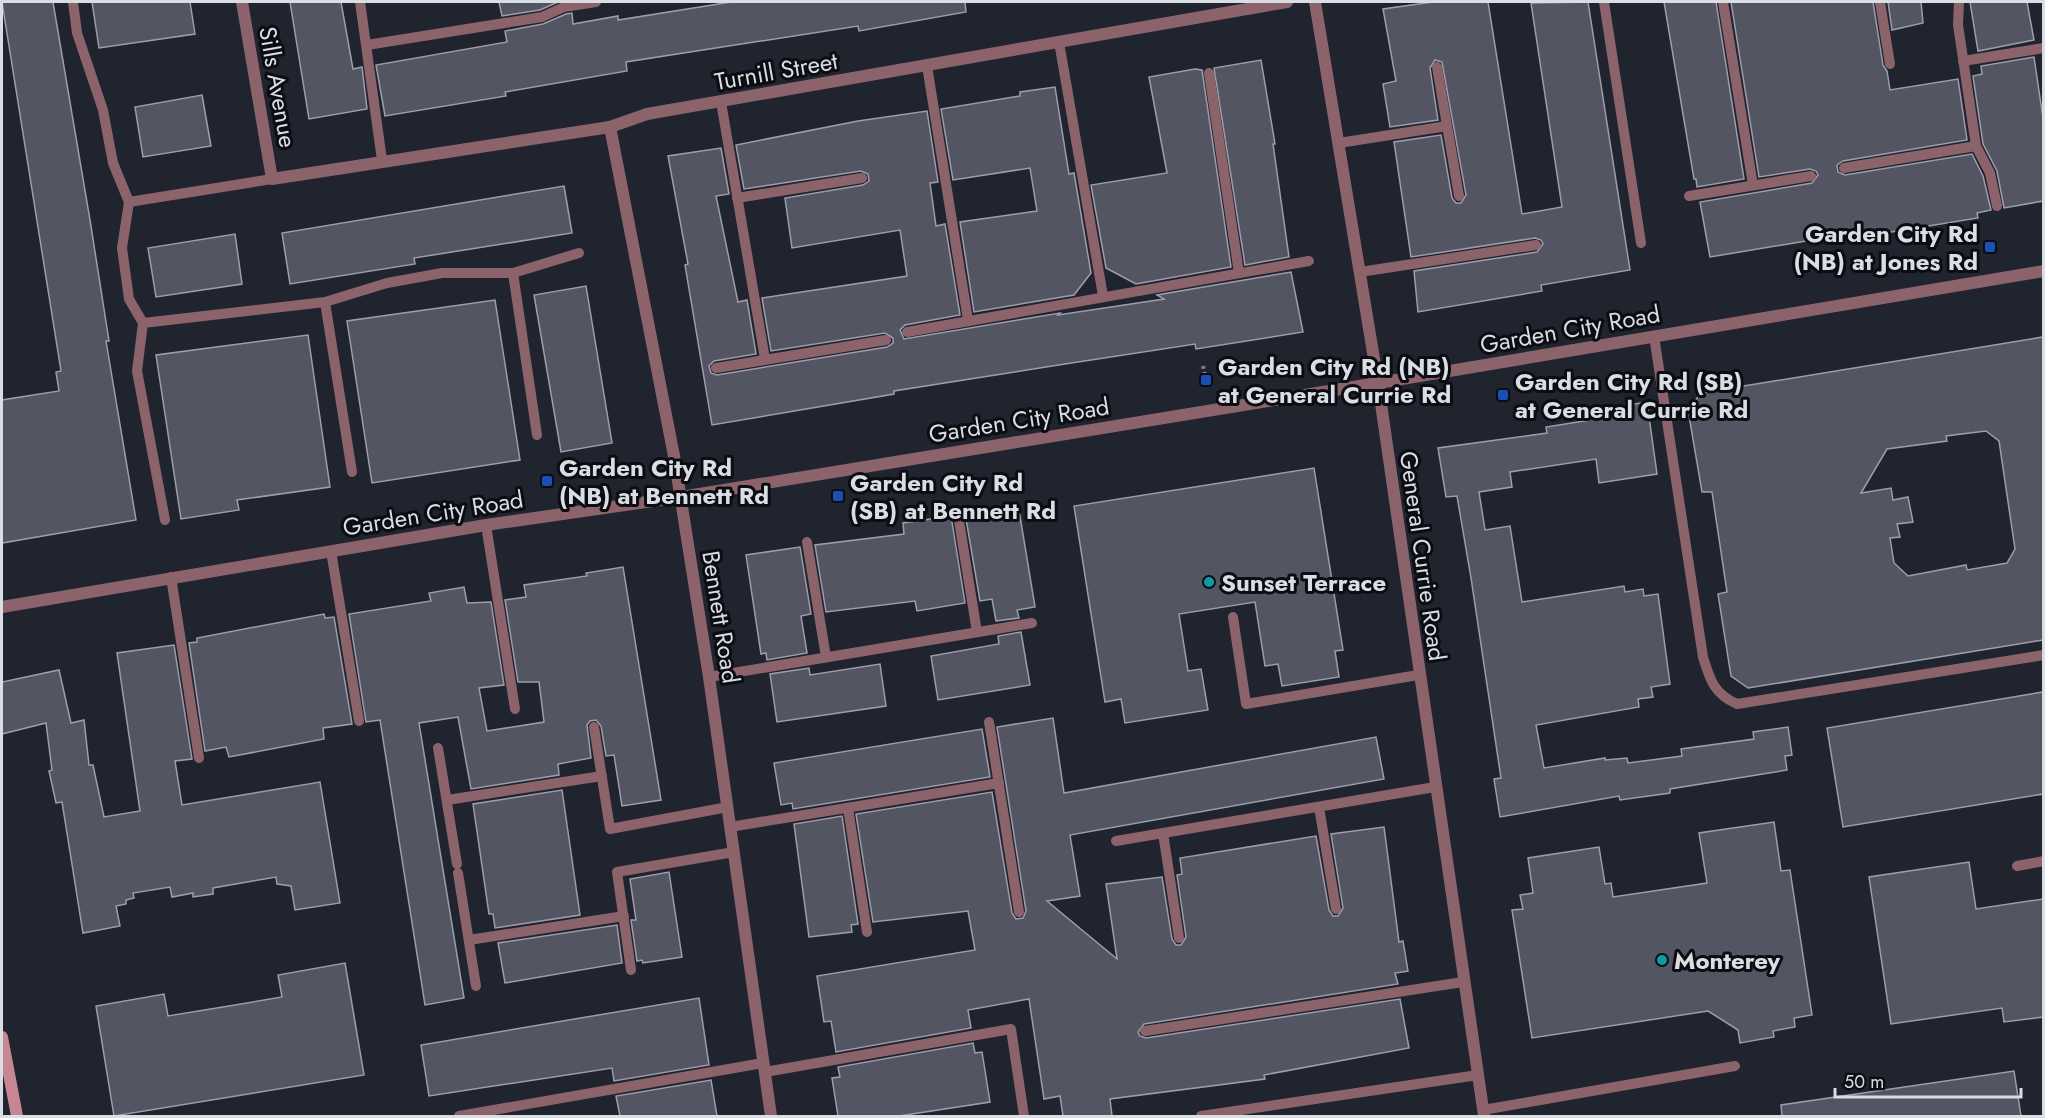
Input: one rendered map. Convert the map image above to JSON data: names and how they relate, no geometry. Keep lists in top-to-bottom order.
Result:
{
  "streets": {
    "street": [
      "Turnill Street",
      "Sills Avenue",
      "Garden City Road",
      "General Currie Road",
      "Bennett Road"
    ]
  },
  "crossings": [
    ["Turnill Street", "Sills Avenue"],
    ["Turnill Street", "Bennett Road"],
    ["Garden City Road", "General Currie Road"],
    ["Garden City Road", "Bennett Road"]
  ],
  "places": {
    "transit": [
      "Garden City Rd (NB) at Jones Rd",
      "Garden City Rd (NB) at General Currie Rd",
      "Garden City Rd (SB) at General Currie Rd",
      "Garden City Rd (NB) at Bennett Rd",
      "Garden City Rd (SB) at Bennett Rd"
    ],
    "other": ["Sunset Terrace", "Monterey"]
  },
  "scale_bar": "50 m"
}
